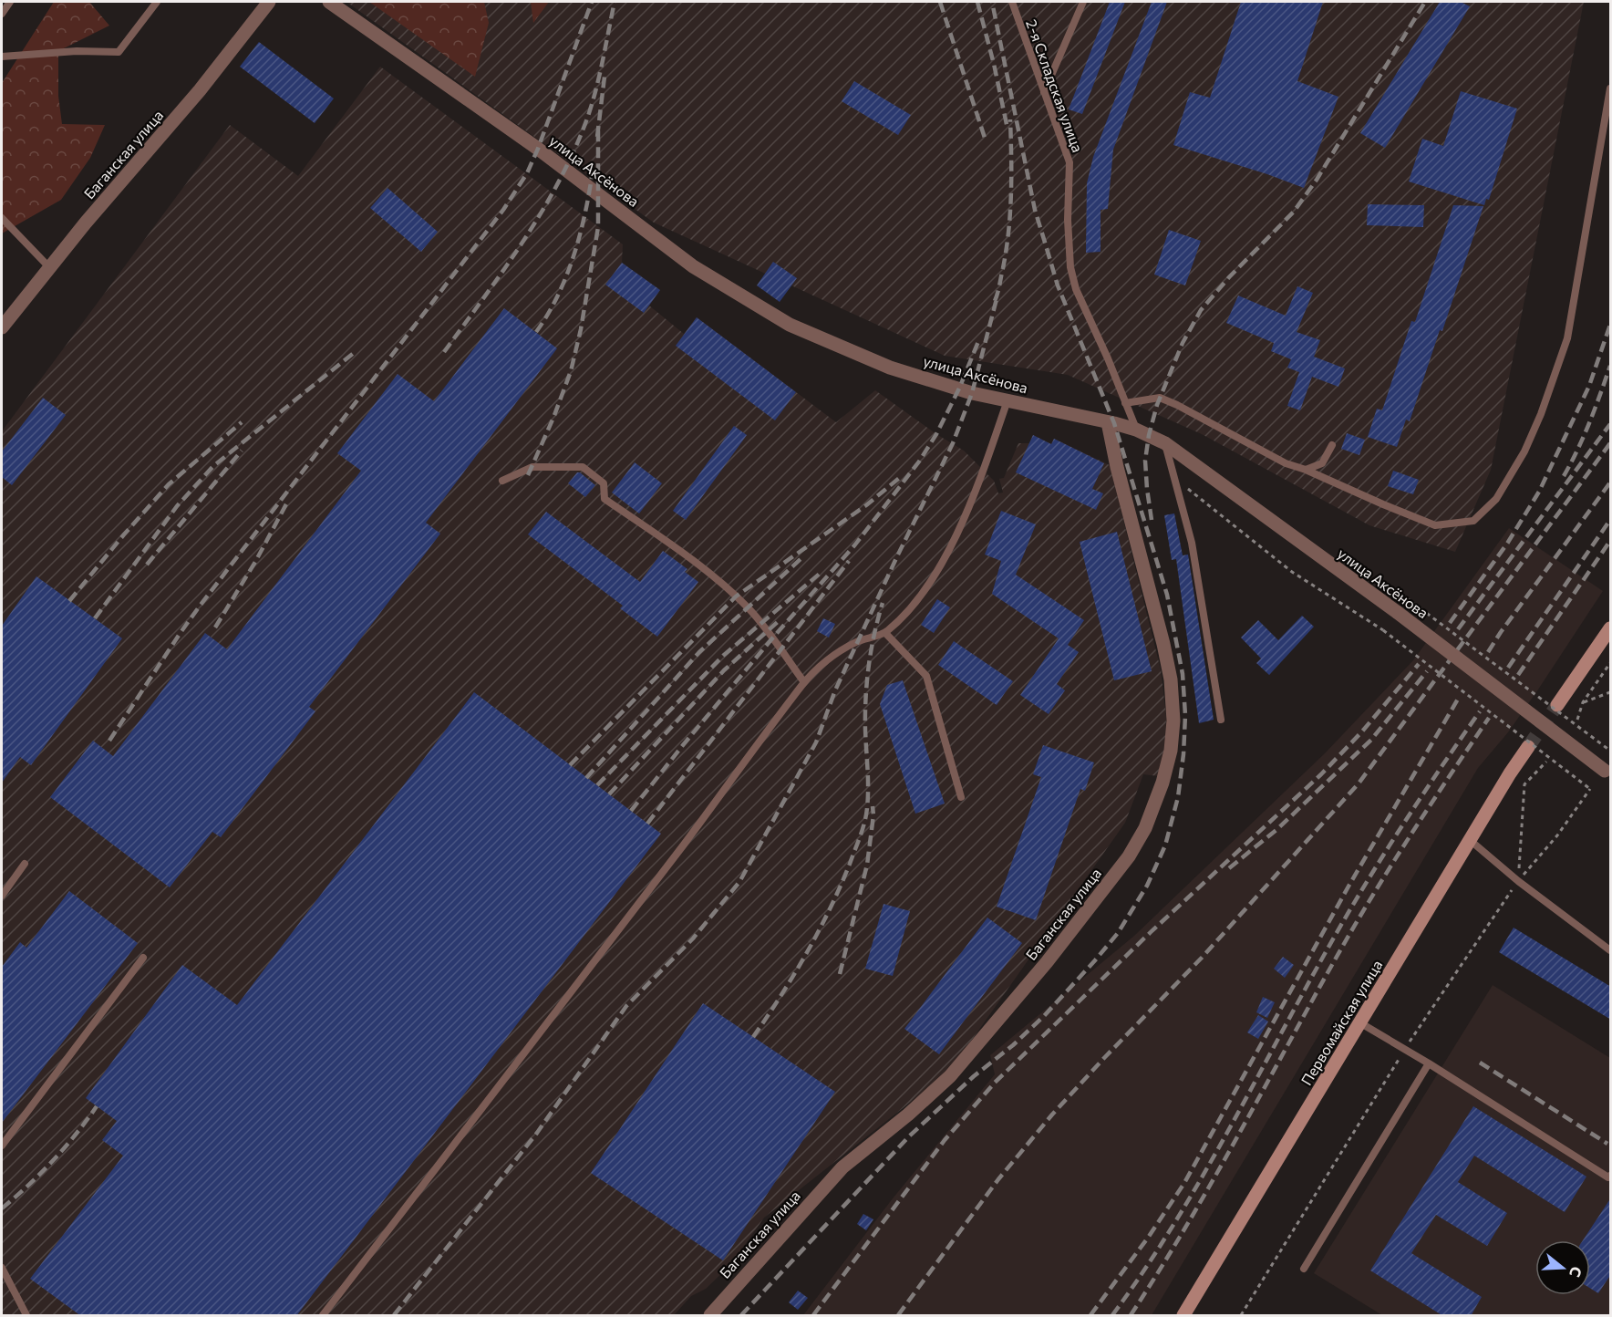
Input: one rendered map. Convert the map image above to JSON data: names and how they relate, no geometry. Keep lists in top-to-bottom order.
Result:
{
  "streets": {
    "main road": ["Первомайская улица"],
    "street": ["Баганская улица", "улица Аксёнова"],
    "lane": ["2-я Складская улица"]
  },
  "crossings": [
    ["2-я Складская улица", "улица Аксёнова"],
    ["Баганская улица", "улица Аксёнова"]
  ],
  "north": "right"
}
